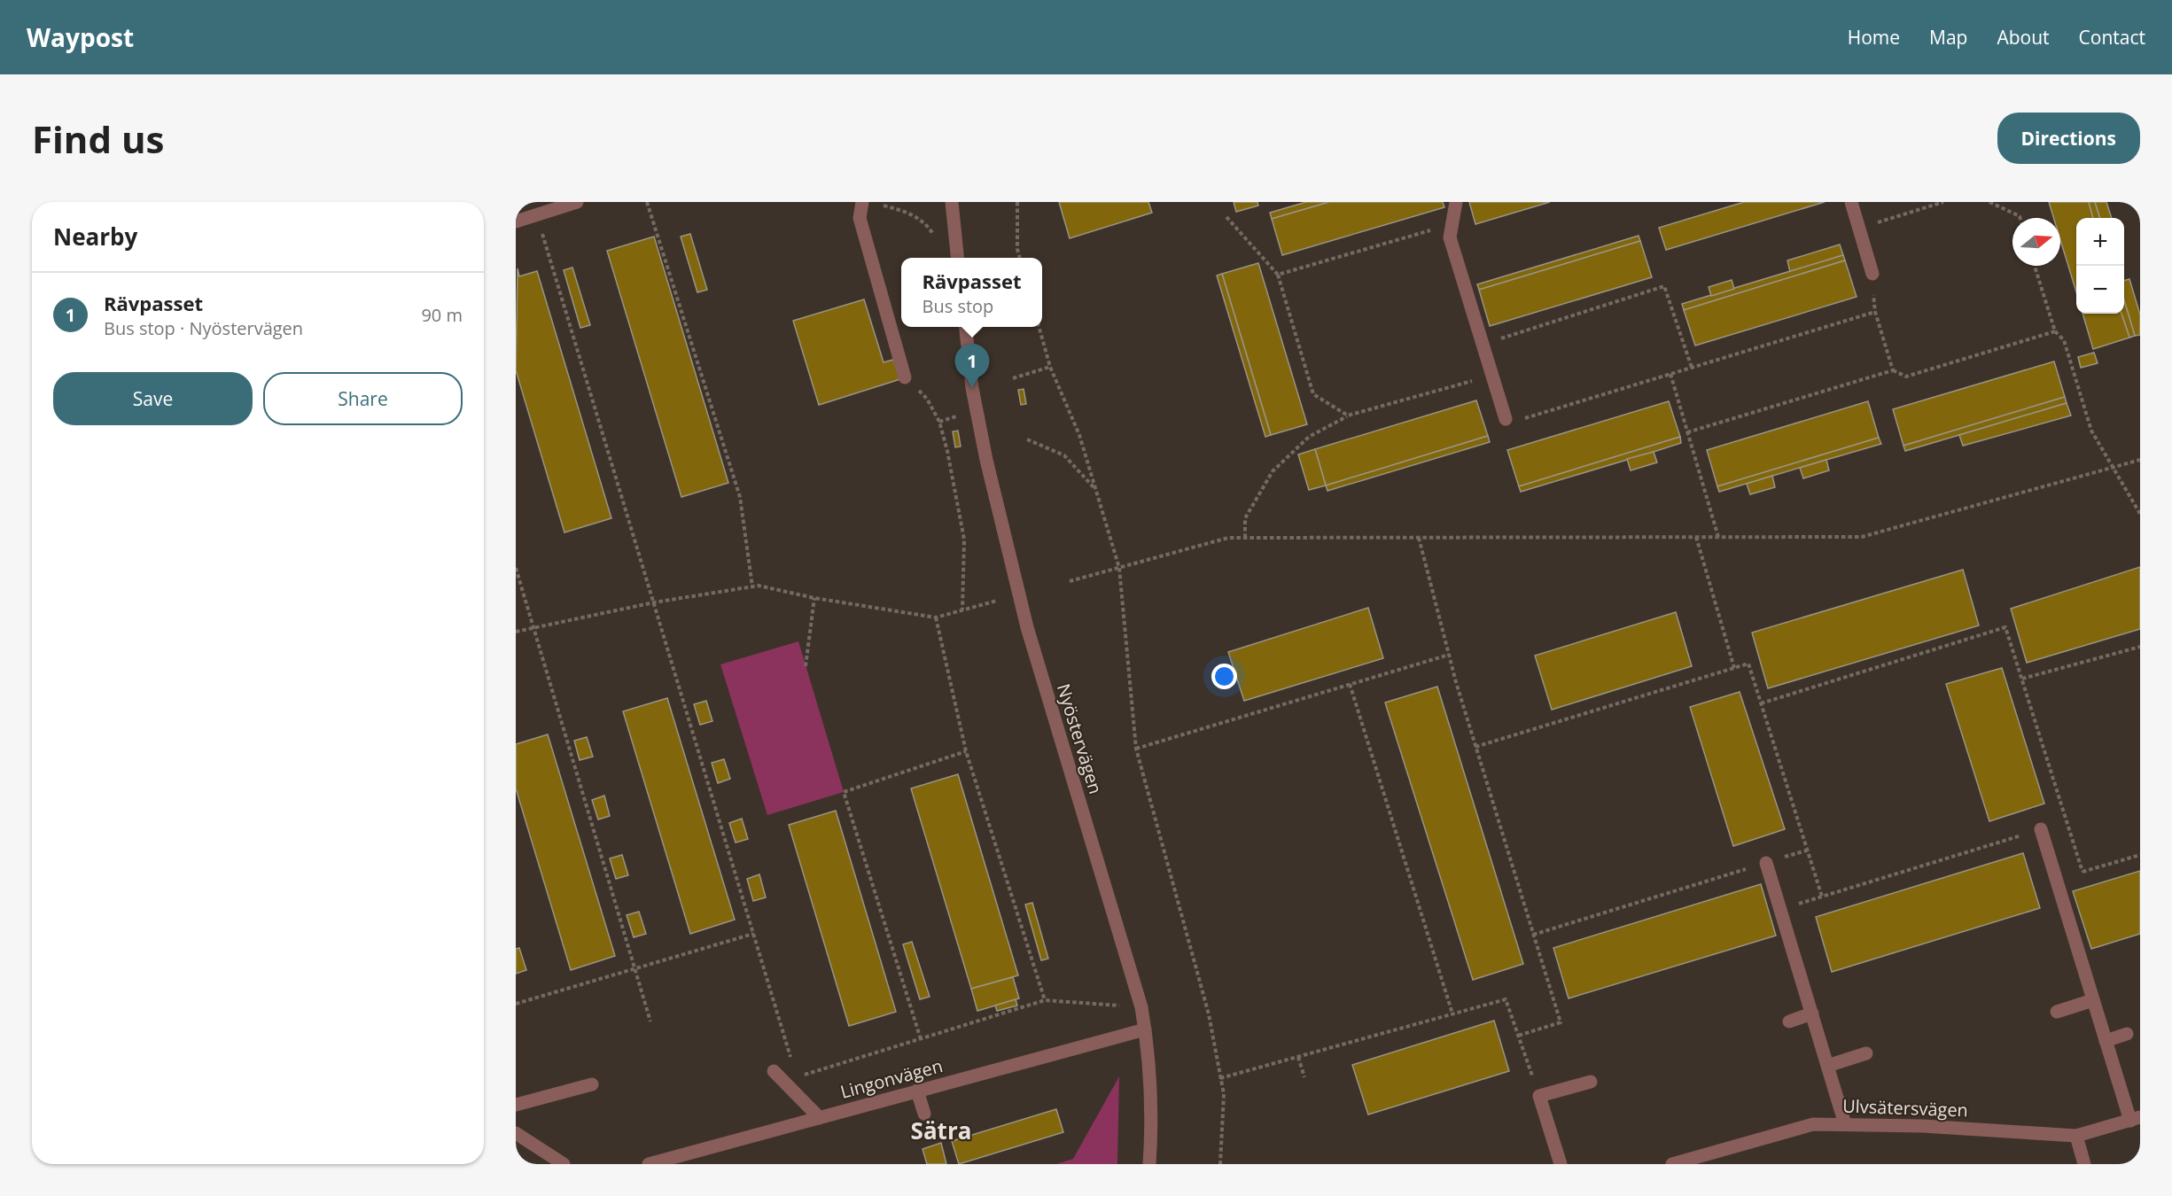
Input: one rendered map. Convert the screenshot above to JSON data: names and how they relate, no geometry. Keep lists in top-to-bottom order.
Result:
{
  "streets": {
    "street": ["Nyöstervägen", "Lingonvägen", "Ulvsätersvägen"]
  },
  "crossings": [
    ["Nyöstervägen", "Lingonvägen"]
  ],
  "districts": ["Sätra"],
  "north": "right",
  "page": {
    "header": "Waypost",
    "nav": [
      "Home",
      "Map",
      "About",
      "Contact"
    ],
    "buttons": [
      "Directions",
      ["Save", "Share"]
    ],
    "title": "Find us",
    "heading": "Nearby",
    "map_buttons": ["+", "−"],
    "popup": ["Rävpasset", "Bus stop"],
    "list": [
      {
        "mark": "1",
        "name": "Rävpasset",
        "note": "Bus stop · Nyöstervägen",
        "value": "90 m"
      }
    ],
    "pins": "1"
  }
}
